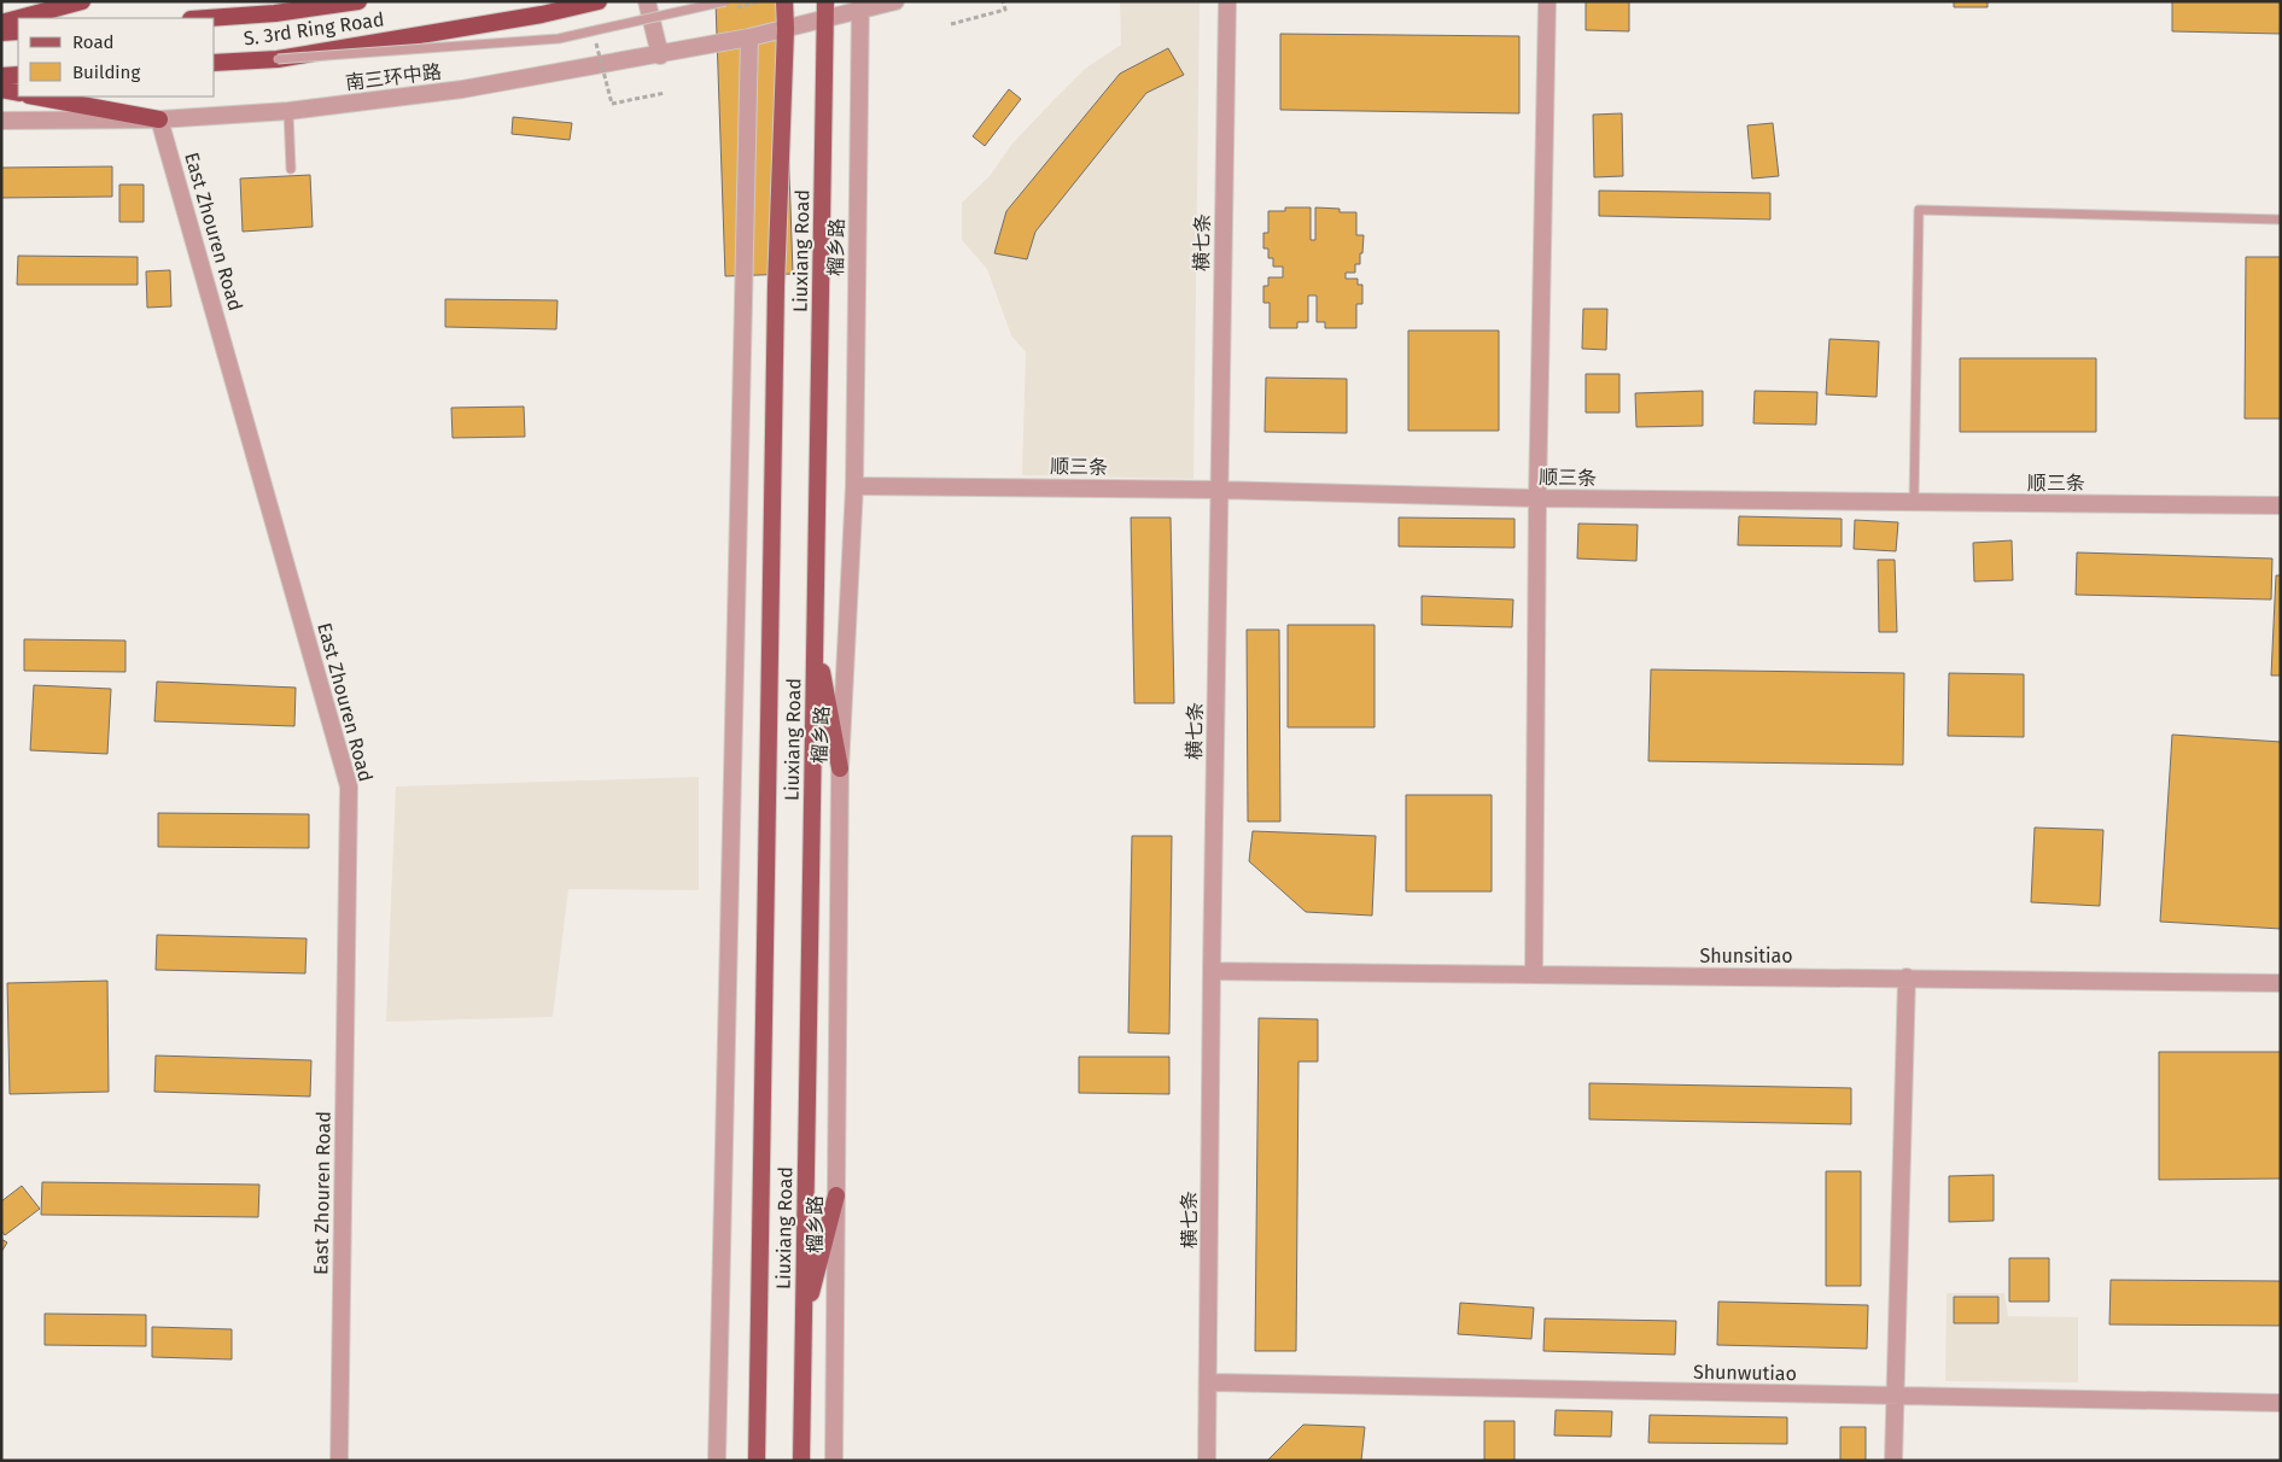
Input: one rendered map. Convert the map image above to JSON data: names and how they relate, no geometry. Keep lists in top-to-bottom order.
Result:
{
  "streets": {
    "highway": ["S. 3rd Ring Road"],
    "main road": ["Liuxiang Road"],
    "street": [
      "南三环中路",
      "East Zhouren Road",
      "横七条",
      "榴乡路",
      "顺三条",
      "Shunsitiao",
      "Shunwutiao"
    ]
  },
  "crossings": [
    ["S. 3rd Ring Road", "南三环中路"],
    ["南三环中路", "East Zhouren Road"],
    ["南三环中路", "榴乡路"],
    ["南三环中路", "Liuxiang Road"],
    ["横七条", "顺三条"],
    ["横七条", "Shunsitiao"],
    ["横七条", "Shunwutiao"],
    ["榴乡路", "顺三条"]
  ],
  "legend": ["Road", "Building"]
}
